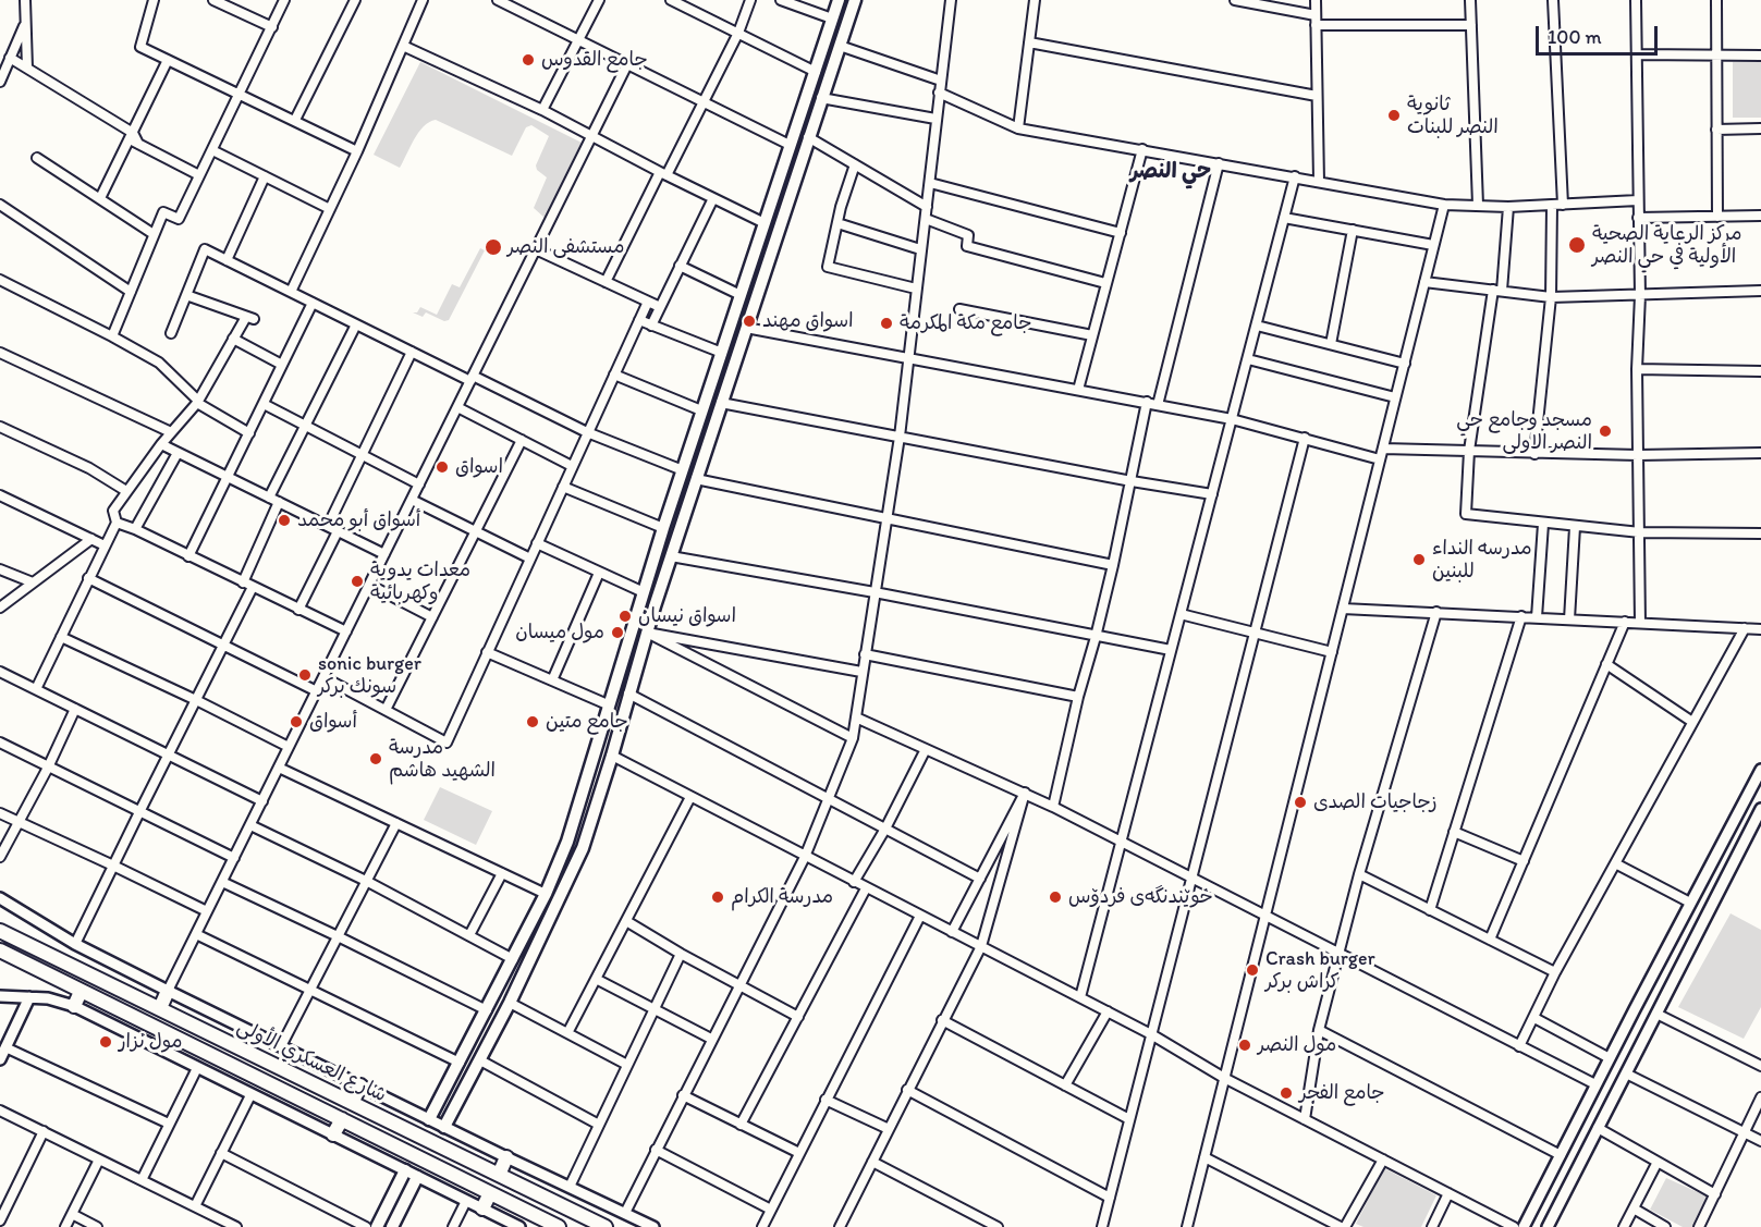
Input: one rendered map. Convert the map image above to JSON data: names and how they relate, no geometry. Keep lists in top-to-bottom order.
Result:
{
  "streets": {
    "main road": ["شارع العسكري الأولى"]
  },
  "districts": ["حي النصر"],
  "places": [
    "جامع القدوس",
    "ثانوية النصر للبنات",
    "مركز الرعاية الصحية الأولية في حي النصر",
    "مستشفى النصر",
    "اسواق مهند",
    "جامع مكة المكرمة",
    "مسجد وجامع حي النصر الاولى",
    "اسواق",
    "أسواق أبو محمد",
    "مدرسه النداء للبنين",
    "معدات يدوية وكهربائية",
    "اسواق نيسان",
    "مول ميسان",
    "sonic burger سونك بركر",
    "أسواق",
    "جامع متين",
    "مدرسة الشهيد هاشم",
    "زجاجيات الصدى",
    "مدرسة الكرام",
    "خوێندنگەی فردۆس",
    "Crash burger كراش بركر",
    "مول نزار",
    "مول النصر",
    "جامع الفجر"
  ],
  "scale_bar": "100 m"
}
